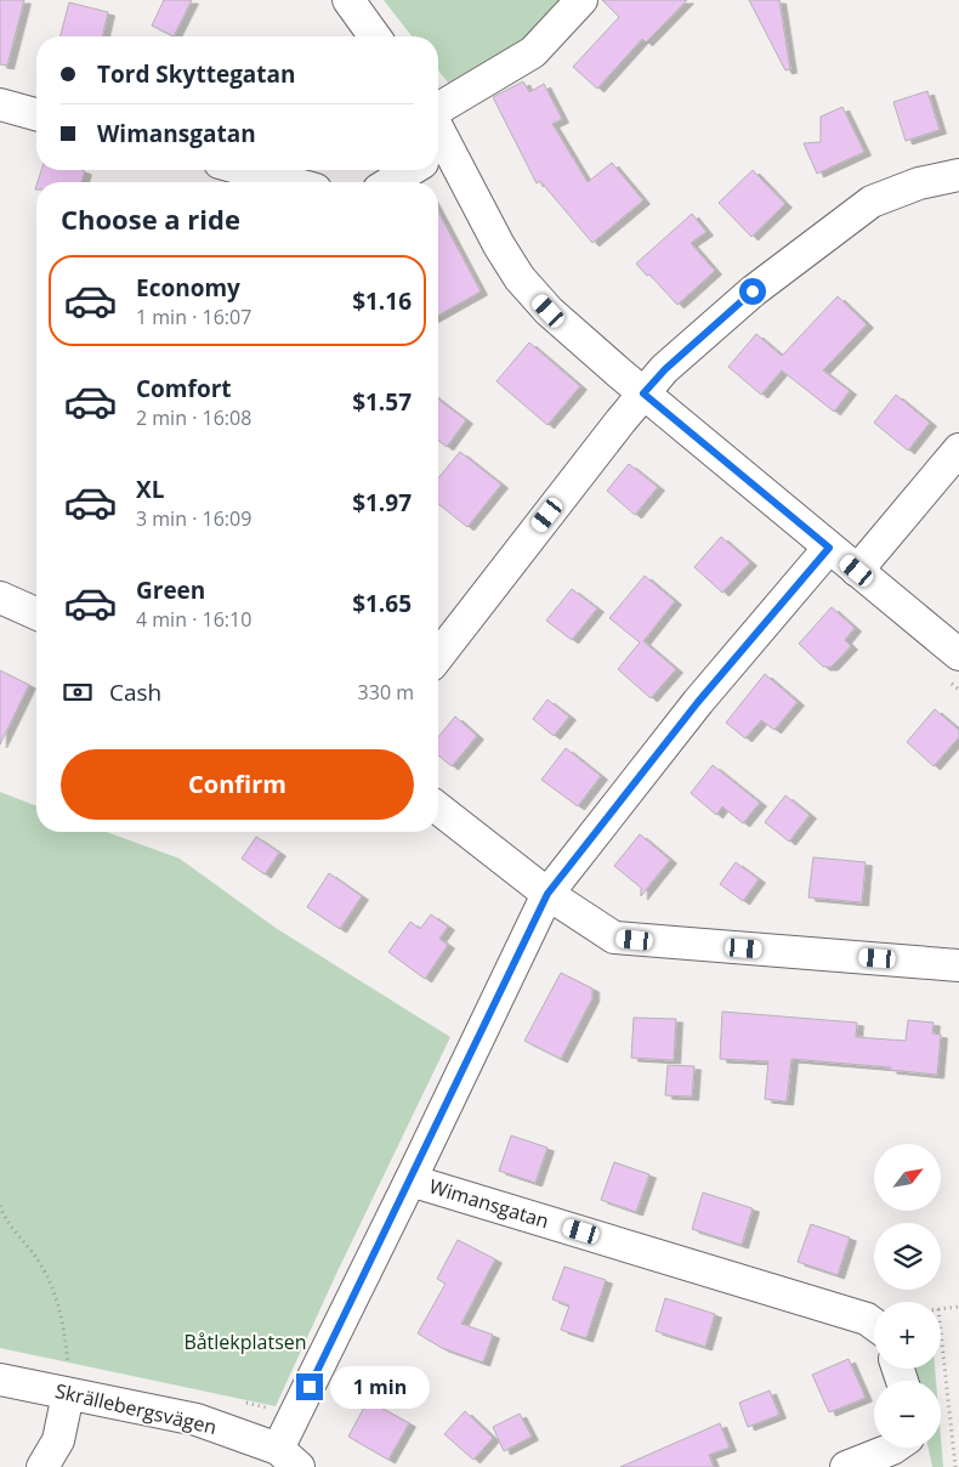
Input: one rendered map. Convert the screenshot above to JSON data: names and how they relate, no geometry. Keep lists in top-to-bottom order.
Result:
{
  "streets": {
    "street": ["Wimansgatan", "Skrällebergsvägen"]
  },
  "crossings": [
    ["Wimansgatan", "Skrällebergsvägen"]
  ],
  "parks": ["Båtlekplatsen"],
  "north": "top right",
  "page": {
    "banner": ["Tord Skyttegatan", "Wimansgatan"],
    "heading": "Choose a ride",
    "list": [
      {
        "name": "Economy",
        "note": "1 min · 16:07",
        "value": "$1.16"
      },
      {
        "name": "Comfort",
        "note": "2 min · 16:08",
        "value": "$1.57"
      },
      {
        "name": "XL",
        "note": "3 min · 16:09",
        "value": "$1.97"
      },
      {
        "name": "Green",
        "note": "4 min · 16:10",
        "value": "$1.65"
      }
    ],
    "pay": ["Cash", "330 m"],
    "buttons": "Confirm",
    "map_buttons": ["+", "−"],
    "bubble": "1 min"
  }
}
